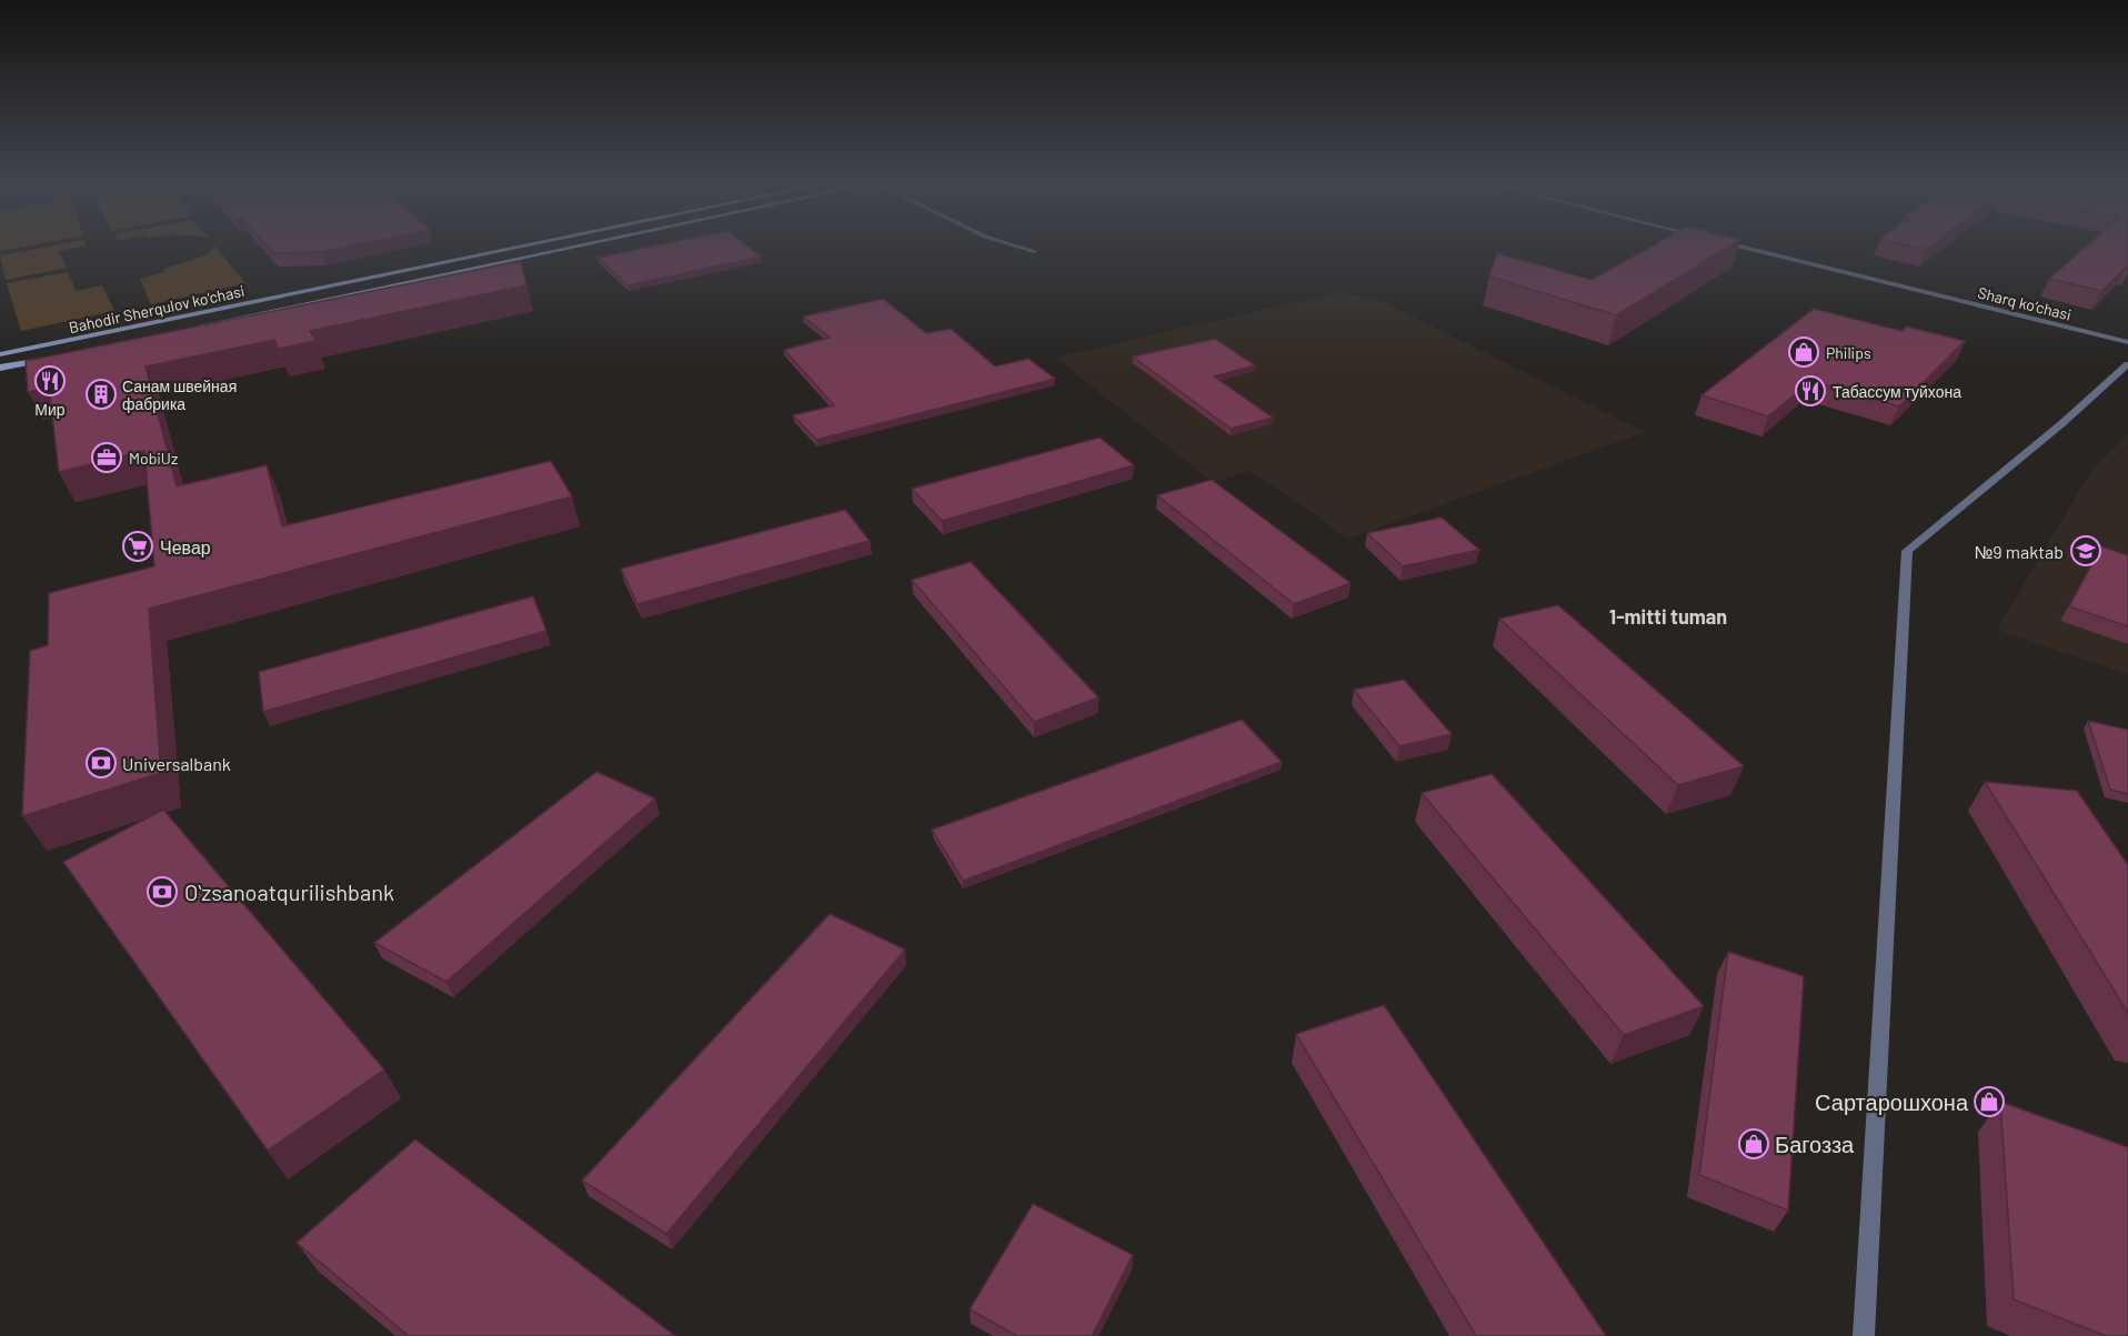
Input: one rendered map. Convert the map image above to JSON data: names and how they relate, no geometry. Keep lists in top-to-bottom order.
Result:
{
  "streets": {
    "main road": ["Bahodir Sherqulov ko‘chasi"],
    "street": ["Sharq ko‘chasi"]
  },
  "districts": ["1-mitti tuman"],
  "places": {
    "shop": ["Philips", "Сартарошхона", "Багозза"],
    "restaurant": ["Мир", "Табассум туйхона"],
    "building": ["Санам швейная фабрика"],
    "office": ["MobiUz"],
    "supermarket": ["Чевар"],
    "school or university": ["№9 maktab"],
    "bank": ["Universalbank", "Oʻzsanoatqurilishbank"]
  }
}
